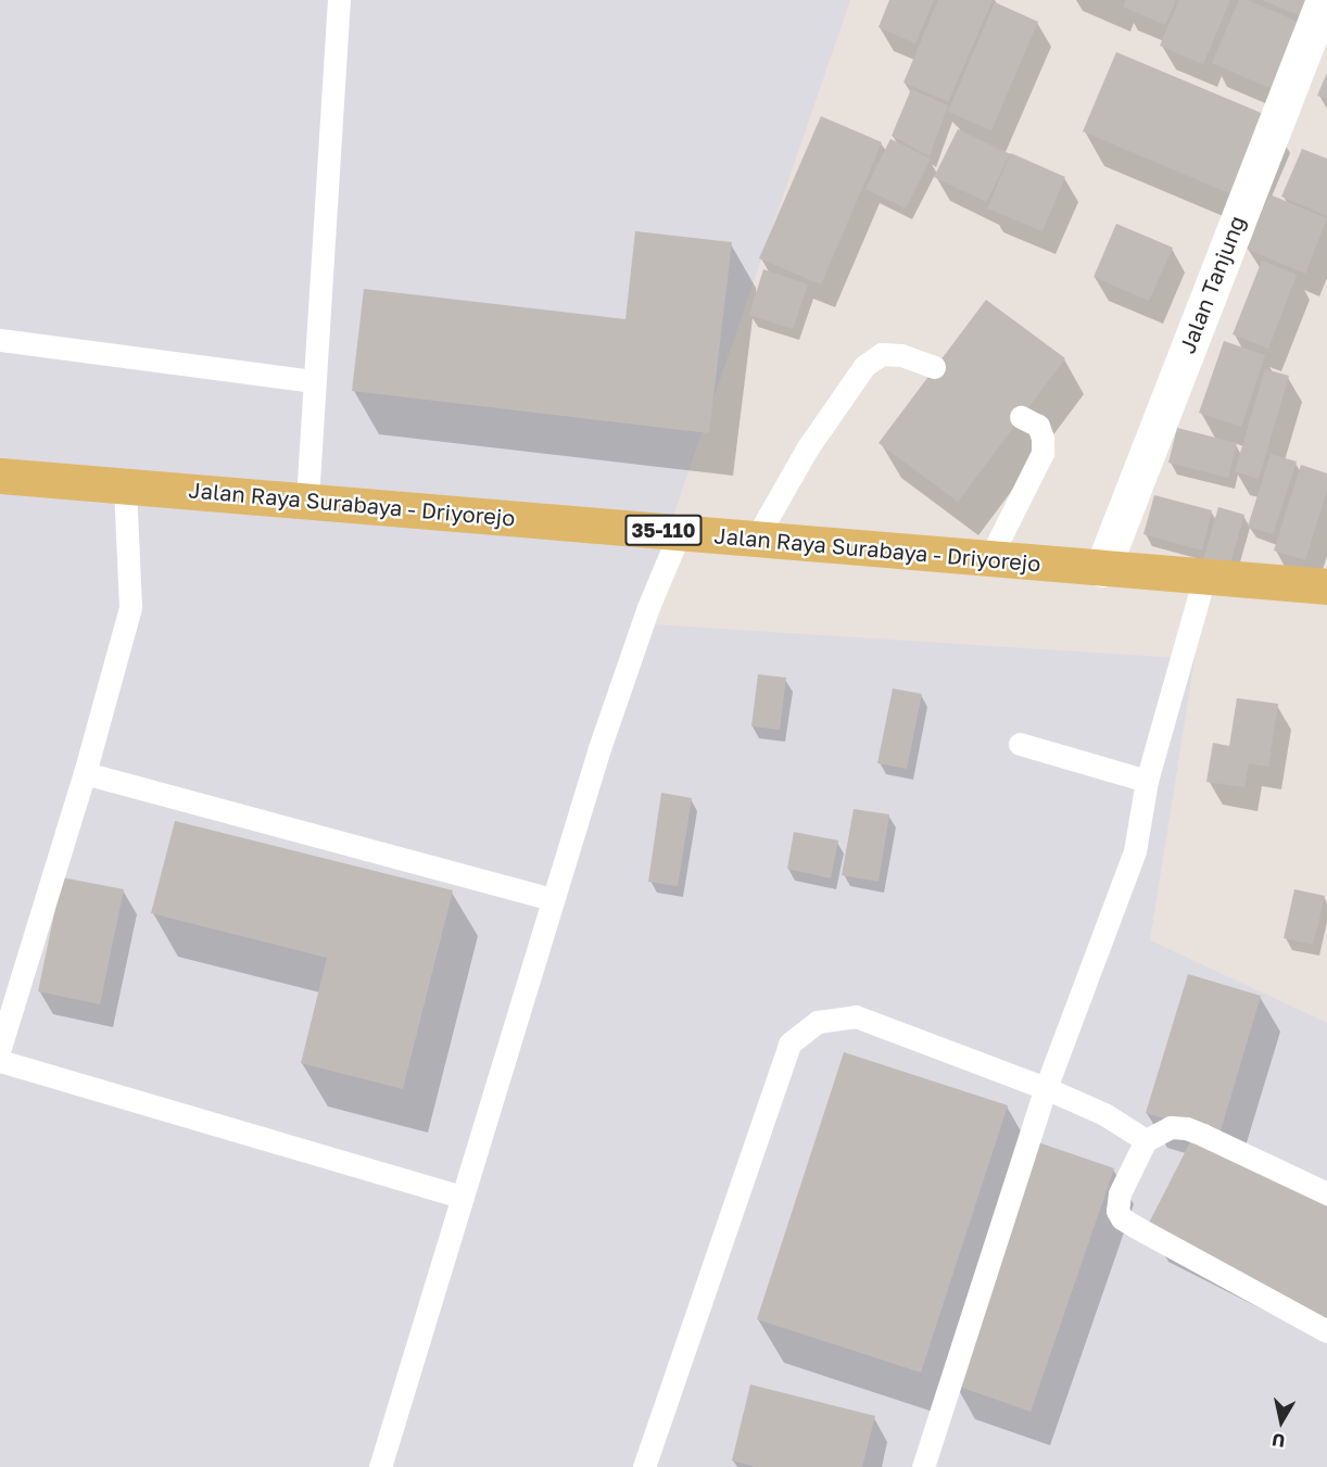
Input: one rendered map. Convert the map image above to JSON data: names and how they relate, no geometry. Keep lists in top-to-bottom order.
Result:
{
  "streets": {
    "main road": ["Jalan Raya Surabaya - Driyorejo", "35-110"],
    "street": ["Jalan Tanjung"]
  },
  "crossings": [
    ["Jalan Tanjung", "Jalan Raya Surabaya - Driyorejo"]
  ],
  "north": "bottom"
}
